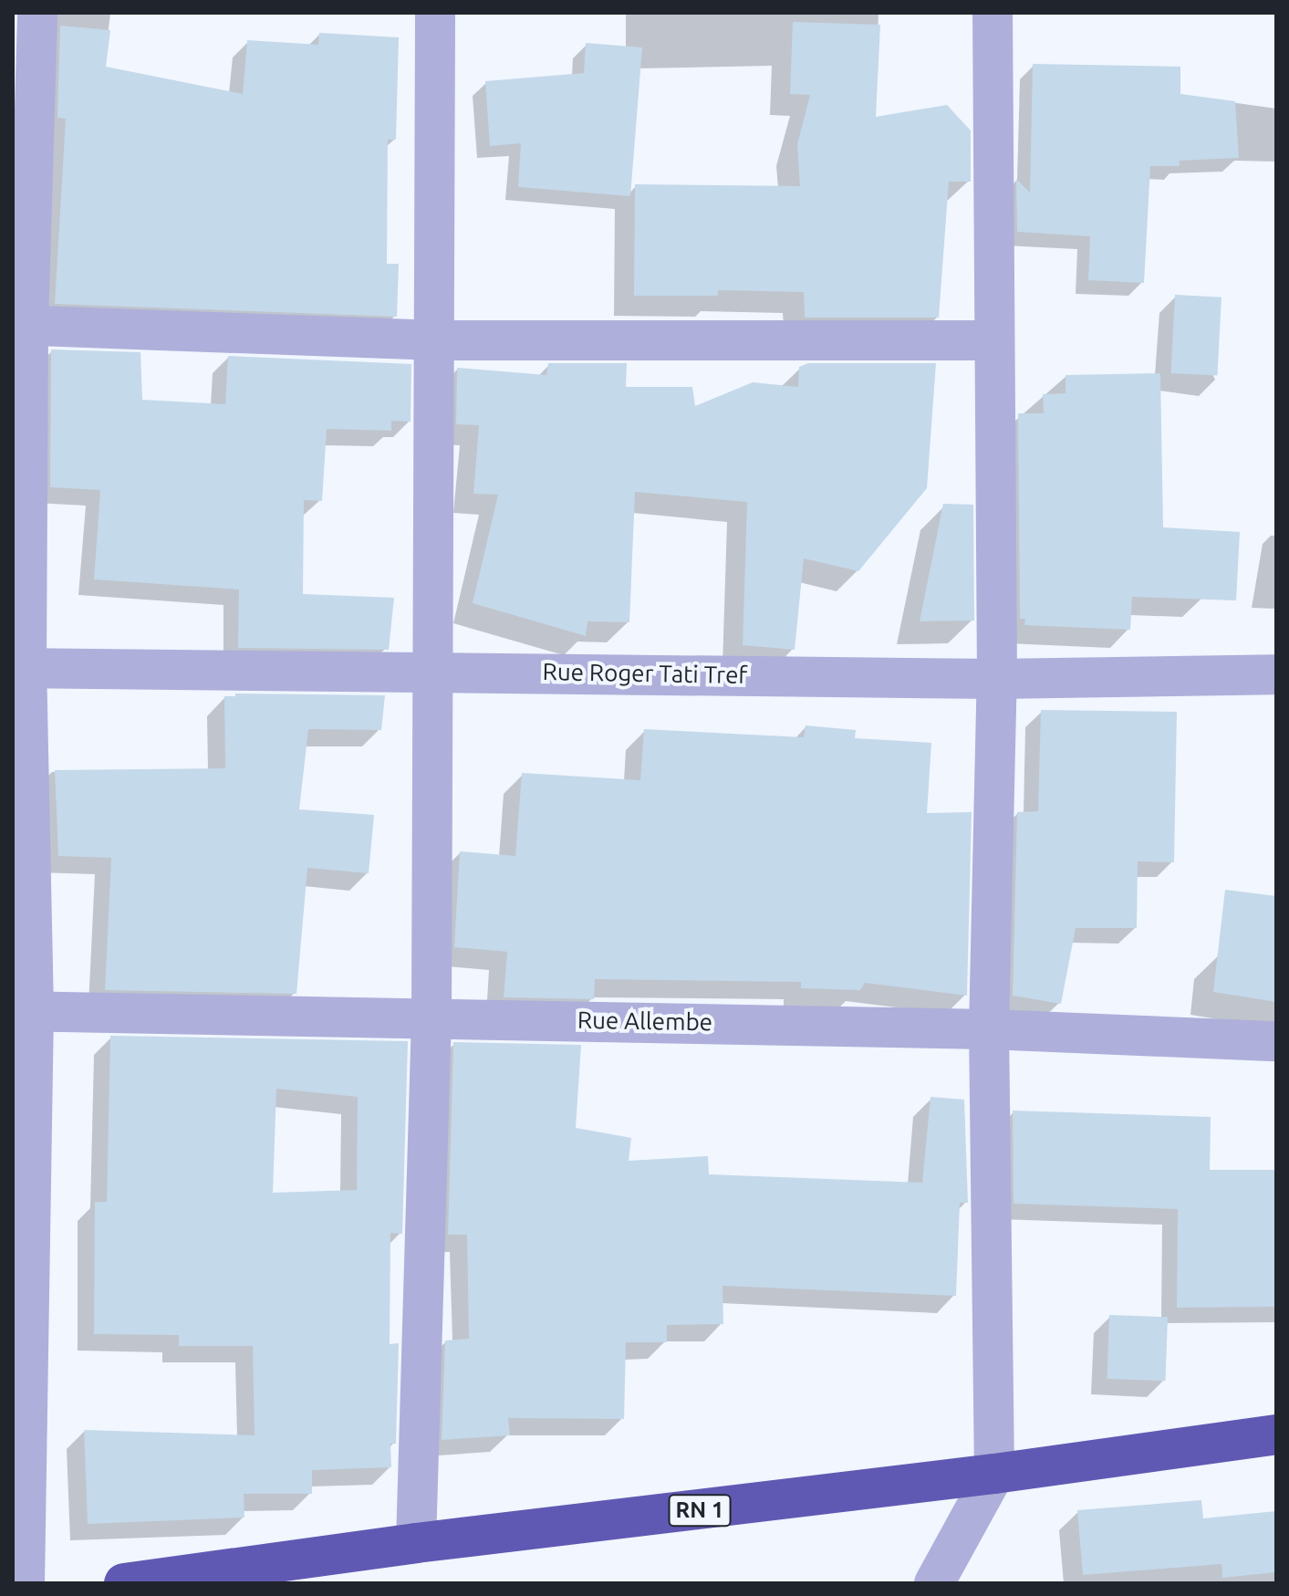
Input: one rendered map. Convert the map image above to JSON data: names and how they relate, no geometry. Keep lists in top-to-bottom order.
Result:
{
  "streets": {
    "highway": ["RN 1"],
    "street": ["Rue Roger Tati Tref", "Rue Allembe"]
  }
}
